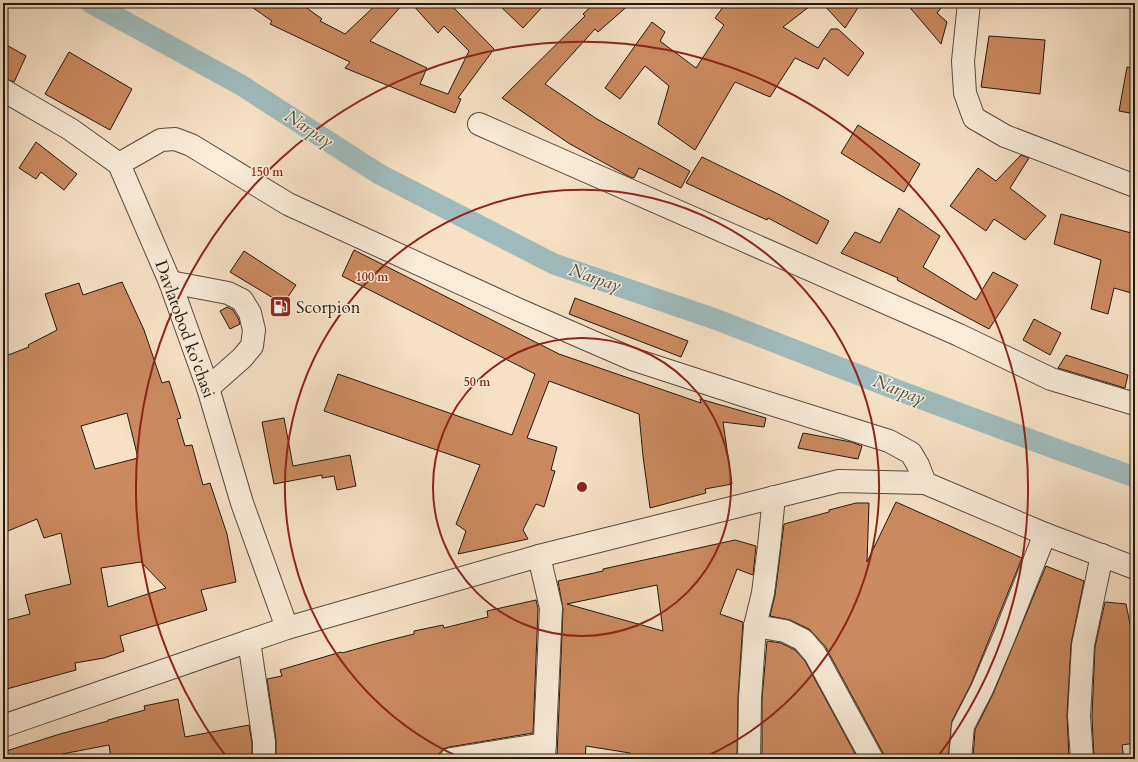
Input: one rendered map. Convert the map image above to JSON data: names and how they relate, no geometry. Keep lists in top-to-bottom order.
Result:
{
  "streets": {
    "street": ["Davlatobod ko'chasi"]
  },
  "water": ["Narpay"],
  "places": {
    "fuel station": ["Scorpion"]
  },
  "rings": ["150 m", "100 m", "50 m"]
}
